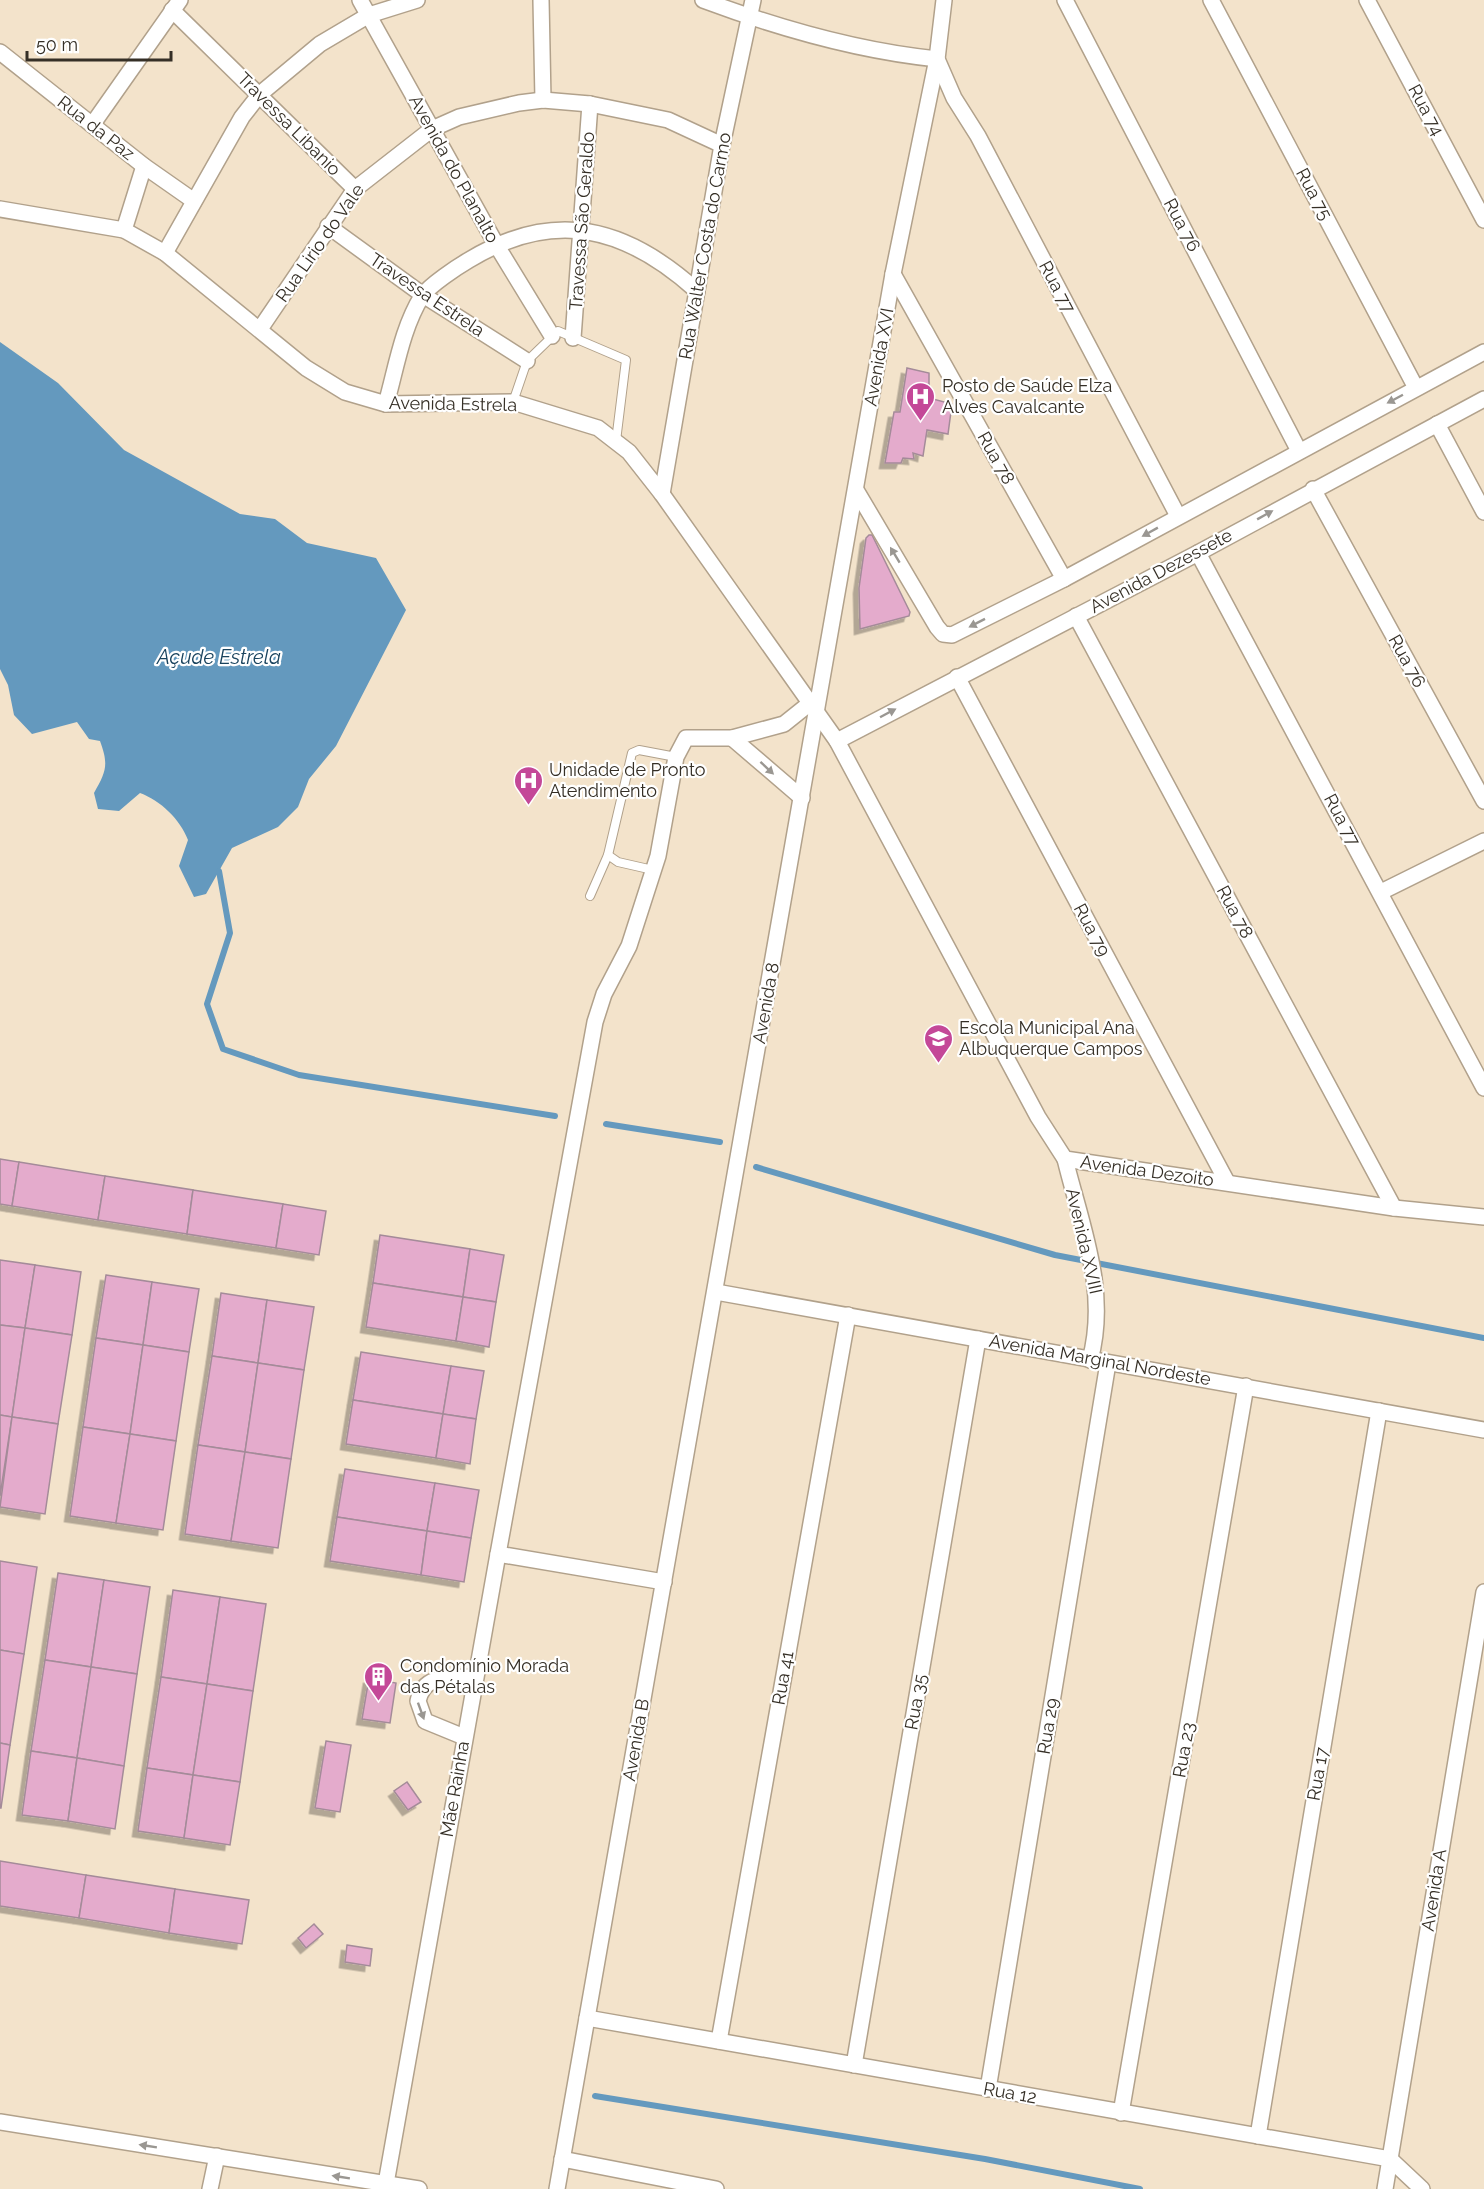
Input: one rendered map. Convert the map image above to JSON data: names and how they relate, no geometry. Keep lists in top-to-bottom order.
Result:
{
  "streets": {
    "street": [
      "Rua 74",
      "Travessa Libanio",
      "Rua da Paz",
      "Avenida do Planalto",
      "Rua 75",
      "Travessa São Geraldo",
      "Rua 76",
      "Rua Lirio do Vale",
      "Rua Walter Costa do Carmo",
      "Rua 77",
      "Travessa Estrela",
      "Avenida XVI",
      "Avenida Estrela",
      "Rua 78",
      "Avenida Dezessete",
      "Rua 79",
      "Avenida 8",
      "Avenida Dezoito",
      "Avenida XVIII",
      "Avenida Marginal Nordeste",
      "Rua 41",
      "Rua 35",
      "Rua 29",
      "Avenida B",
      "Rua 23",
      "Rua 17",
      "Mãe Rainha",
      "Avenida A",
      "Rua 12"
    ]
  },
  "crossings": [
    ["Travessa Libanio", "Rua Lirio do Vale"],
    ["Avenida do Planalto", "Rua Lirio do Vale"],
    ["Travessa São Geraldo", "Rua Lirio do Vale"],
    ["Rua 76", "Avenida Dezessete"],
    ["Rua Lirio do Vale", "Rua Walter Costa do Carmo"],
    ["Rua Lirio do Vale", "Travessa Estrela"],
    ["Rua Lirio do Vale", "Avenida Estrela"],
    ["Rua Walter Costa do Carmo", "Avenida Estrela"],
    ["Rua 77", "Avenida XVI"],
    ["Rua 77", "Avenida Dezessete"],
    ["Avenida XVI", "Avenida Estrela"],
    ["Avenida XVI", "Rua 78"],
    ["Avenida XVI", "Avenida 8"],
    ["Avenida XVI", "Avenida Dezoito"],
    ["Avenida Estrela", "Avenida 8"],
    ["Avenida Estrela", "Avenida Dezoito"],
    ["Rua 78", "Avenida Dezessete"],
    ["Rua 78", "Avenida Dezoito"],
    ["Avenida Dezessete", "Rua 79"],
    ["Avenida Dezessete", "Avenida Dezoito"],
    ["Rua 79", "Avenida Dezoito"],
    ["Avenida 8", "Avenida Dezoito"],
    ["Avenida 8", "Avenida Marginal Nordeste"],
    ["Avenida 8", "Avenida B"],
    ["Avenida Dezoito", "Avenida XVIII"],
    ["Avenida XVIII", "Avenida Marginal Nordeste"],
    ["Avenida Marginal Nordeste", "Rua 41"],
    ["Avenida Marginal Nordeste", "Rua 35"],
    ["Avenida Marginal Nordeste", "Rua 29"],
    ["Avenida Marginal Nordeste", "Avenida B"],
    ["Avenida Marginal Nordeste", "Rua 23"],
    ["Avenida Marginal Nordeste", "Rua 17"],
    ["Rua 41", "Rua 12"],
    ["Rua 35", "Rua 12"],
    ["Rua 29", "Rua 12"],
    ["Avenida B", "Rua 12"],
    ["Rua 23", "Rua 12"],
    ["Rua 17", "Rua 12"],
    ["Avenida A", "Rua 12"]
  ],
  "water": ["Açude Estrela"],
  "places": {
    "hospital": ["Posto de Saúde Elza Alves Cavalcante", "Unidade de Pronto Atendimento"],
    "school or university": ["Escola Municipal Ana Albuquerque Campos"],
    "building": ["Condomínio Morada das Pétalas"]
  },
  "scale_bar": "50 m"
}
